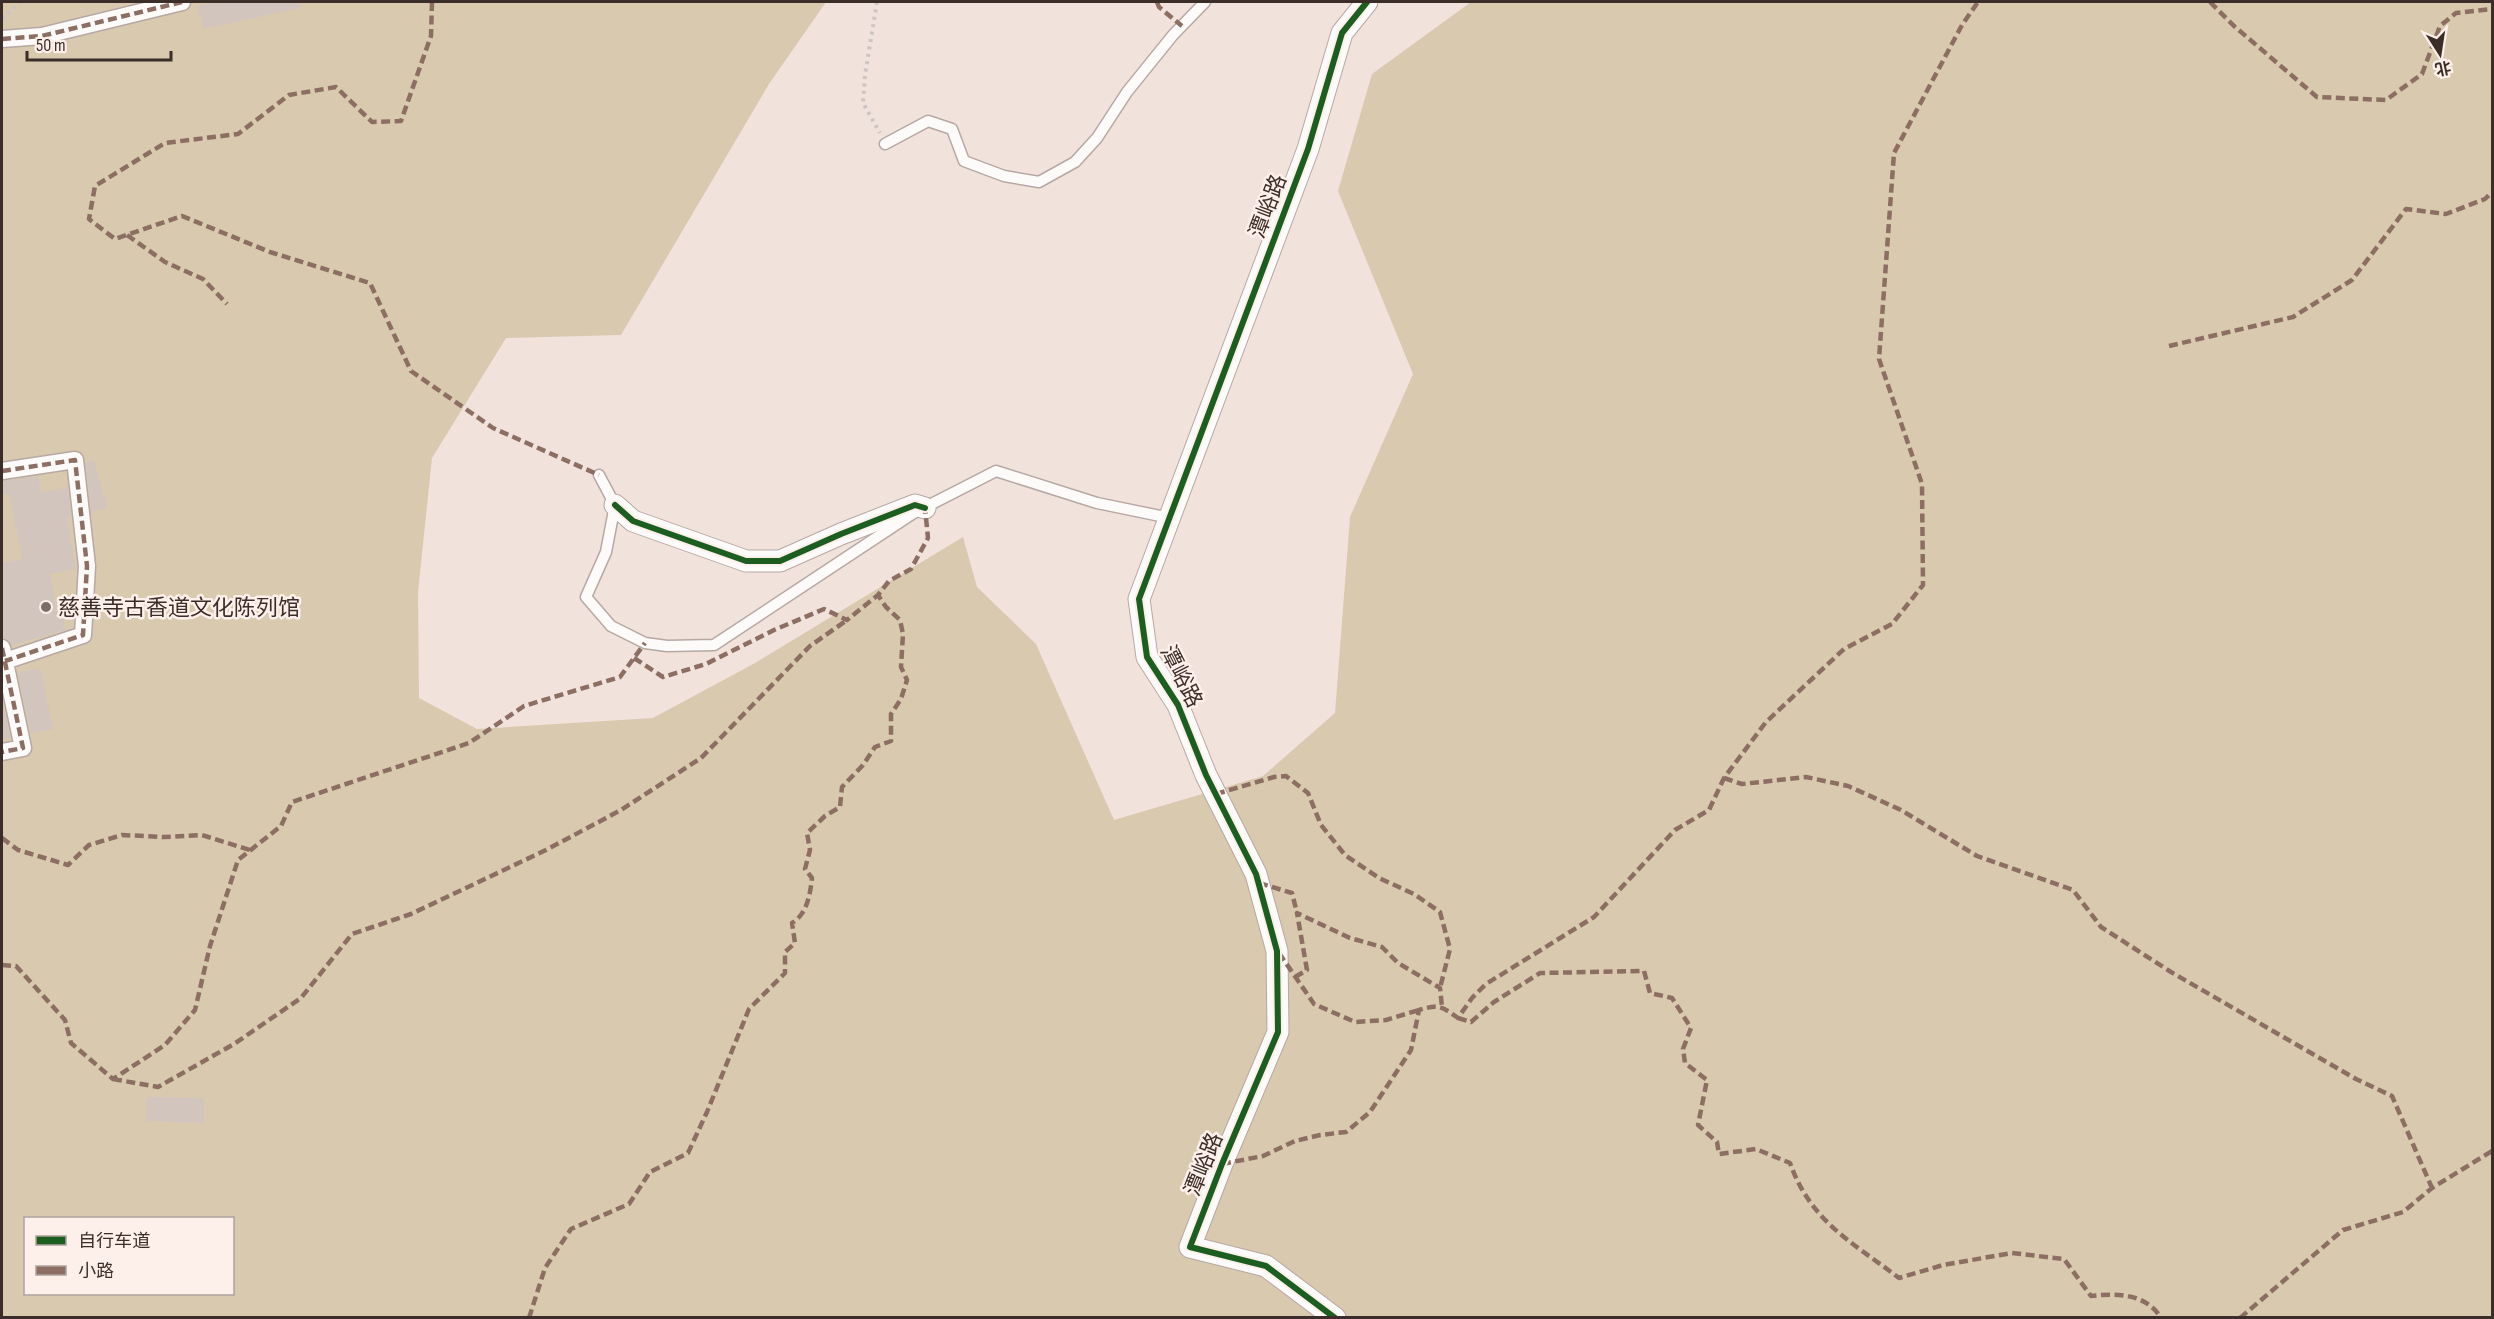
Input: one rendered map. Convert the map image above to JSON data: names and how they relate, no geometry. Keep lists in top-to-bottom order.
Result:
{
  "streets": {
    "street": ["潭峪路"]
  },
  "places": ["慈善寺古香道文化陈列馆"],
  "legend": ["自行车道", "小路"],
  "scale_bar": "50 m",
  "north": "bottom"
}
